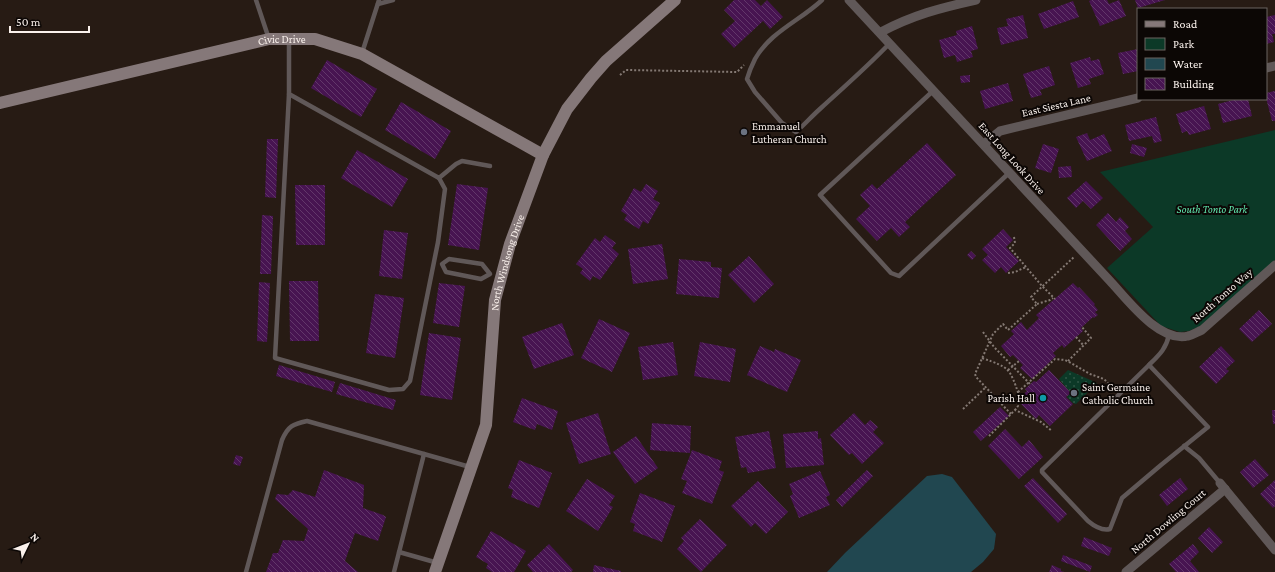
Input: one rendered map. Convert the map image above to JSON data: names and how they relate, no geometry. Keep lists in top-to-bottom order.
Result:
{
  "streets": {
    "street": [
      "Civic Drive",
      "East Siesta Lane",
      "East Long Look Drive",
      "North Windsong Drive",
      "North Tonto Way",
      "North Dowling Court"
    ]
  },
  "crossings": [
    ["Civic Drive", "North Windsong Drive"],
    ["East Siesta Lane", "East Long Look Drive"],
    ["East Long Look Drive", "North Tonto Way"]
  ],
  "parks": ["South Tonto Park"],
  "places": ["Emmanuel Lutheran Church", "Saint Germaine Catholic Church", "Parish Hall"],
  "legend": [
    "Road",
    "Park",
    "Water",
    "Building"
  ],
  "scale_bar": "50 m",
  "north": "top right"
}
